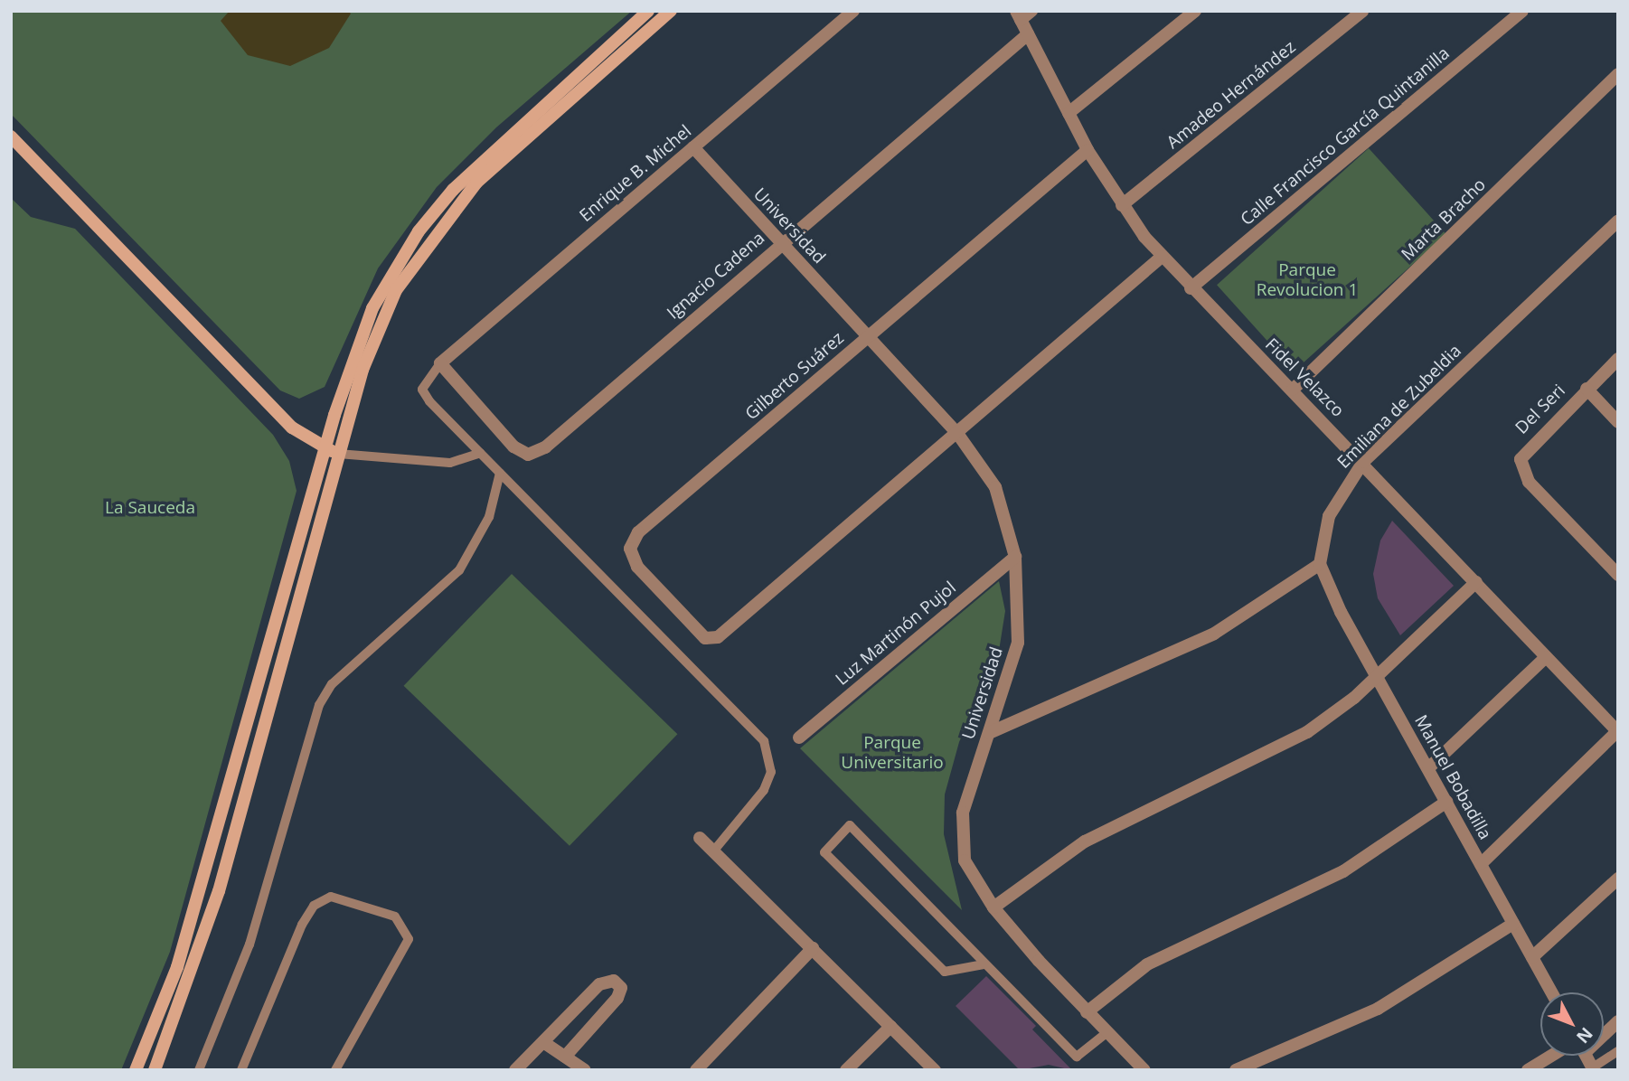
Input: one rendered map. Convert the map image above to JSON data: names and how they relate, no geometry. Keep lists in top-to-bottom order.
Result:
{
  "streets": {
    "street": [
      "Amadeo Hernández",
      "Calle Francisco García Quintanilla",
      "Enrique B. Michel",
      "Marta Bracho",
      "Universidad",
      "Ignacio Cadena",
      "Gilberto Suárez",
      "Fidel Velazco",
      "Emiliana de Zubeldia",
      "Del Seri",
      "Luz Martinón Pujol",
      "Manuel Bobadilla"
    ]
  },
  "crossings": [
    ["Amadeo Hernández", "Fidel Velazco"],
    ["Calle Francisco García Quintanilla", "Fidel Velazco"],
    ["Enrique B. Michel", "Universidad"],
    ["Enrique B. Michel", "Ignacio Cadena"],
    ["Marta Bracho", "Fidel Velazco"],
    ["Universidad", "Ignacio Cadena"],
    ["Universidad", "Gilberto Suárez"],
    ["Universidad", "Luz Martinón Pujol"],
    ["Ignacio Cadena", "Fidel Velazco"],
    ["Gilberto Suárez", "Fidel Velazco"],
    ["Fidel Velazco", "Emiliana de Zubeldia"],
    ["Emiliana de Zubeldia", "Manuel Bobadilla"]
  ],
  "parks": ["Parque Revolucion 1", "La Sauceda", "Parque Universitario"],
  "north": "bottom right"
}
